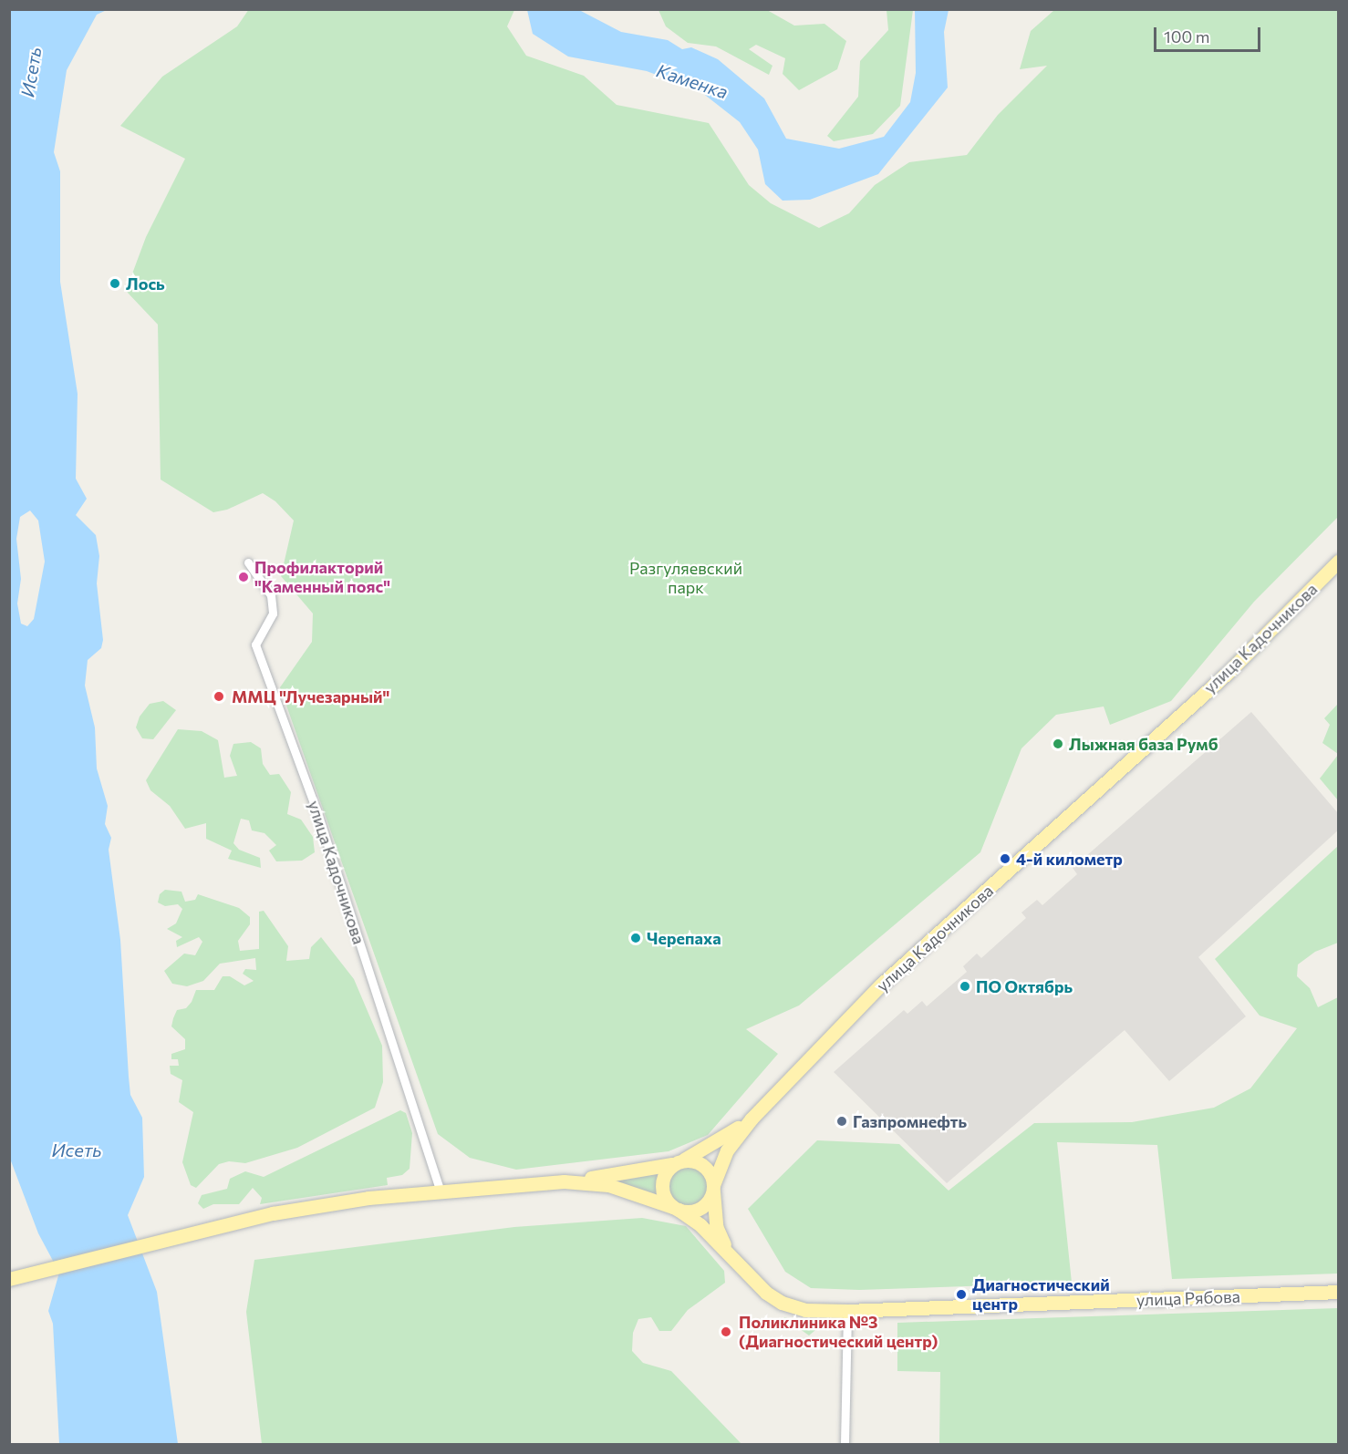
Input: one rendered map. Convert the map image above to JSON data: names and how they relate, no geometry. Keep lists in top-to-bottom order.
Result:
{
  "streets": {
    "main road": ["улица Кадочникова", "улица Рябова"]
  },
  "water": ["Исеть", "Каменка"],
  "parks": ["Разгуляевский парк"],
  "places": [
    "Лось",
    "Профилакторий \"Каменный пояс\"",
    "ММЦ \"Лучезарный\"",
    "Лыжная база Румб",
    "4-й километр",
    "Черепаха",
    "ПО Октябрь",
    "Газпромнефть",
    "Диагностический центр",
    "Поликлиника №3 (Диагностический центр)"
  ],
  "scale_bar": "100 m"
}
